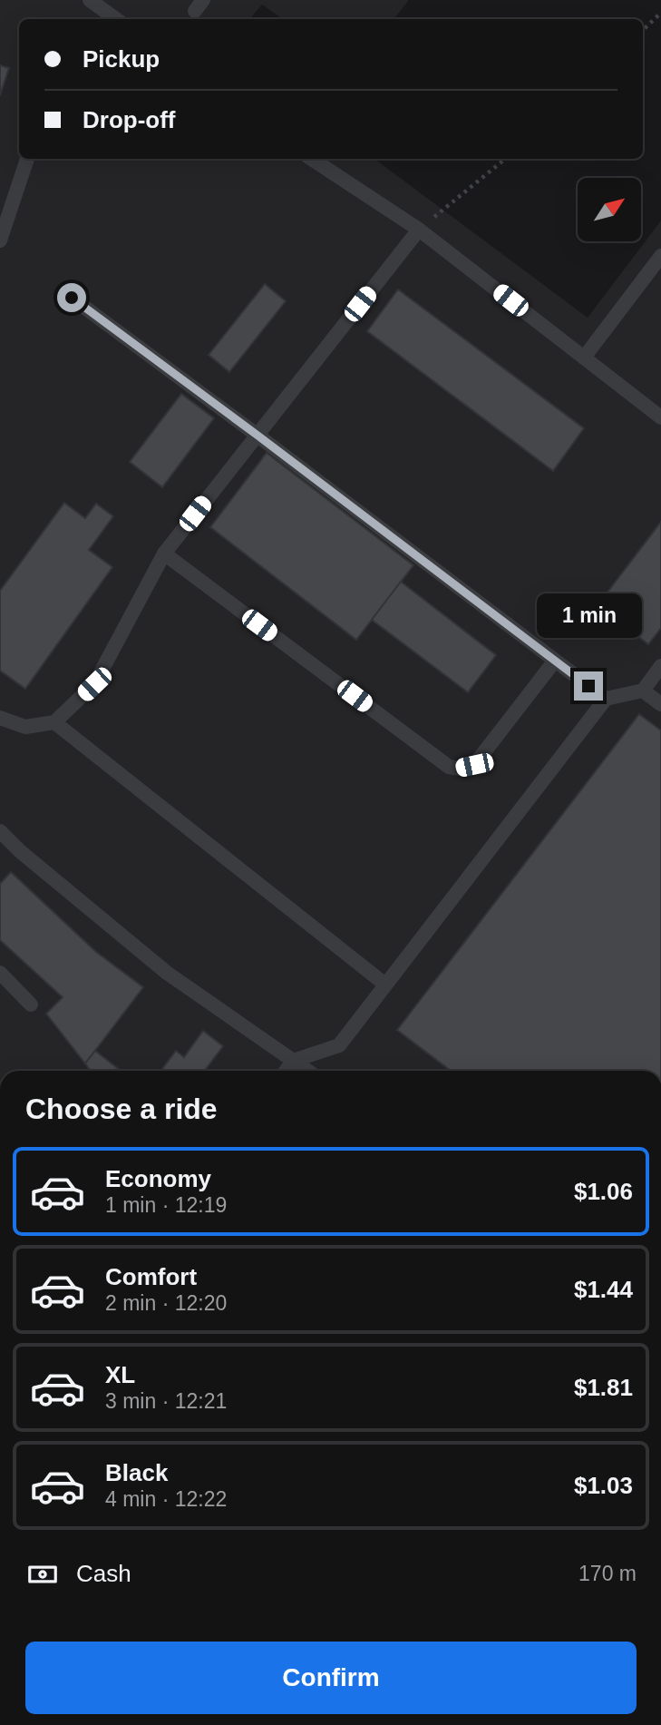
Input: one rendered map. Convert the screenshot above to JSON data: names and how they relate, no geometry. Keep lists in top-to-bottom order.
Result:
{
  "north": "top right",
  "page": {
    "banner": ["Pickup", "Drop-off"],
    "bubble": "1 min",
    "heading": "Choose a ride",
    "list": [
      {
        "name": "Economy",
        "note": "1 min · 12:19",
        "value": "$1.06"
      },
      {
        "name": "Comfort",
        "note": "2 min · 12:20",
        "value": "$1.44"
      },
      {
        "name": "XL",
        "note": "3 min · 12:21",
        "value": "$1.81"
      },
      {
        "name": "Black",
        "note": "4 min · 12:22",
        "value": "$1.03"
      }
    ],
    "pay": ["Cash", "170 m"],
    "buttons": "Confirm"
  }
}
